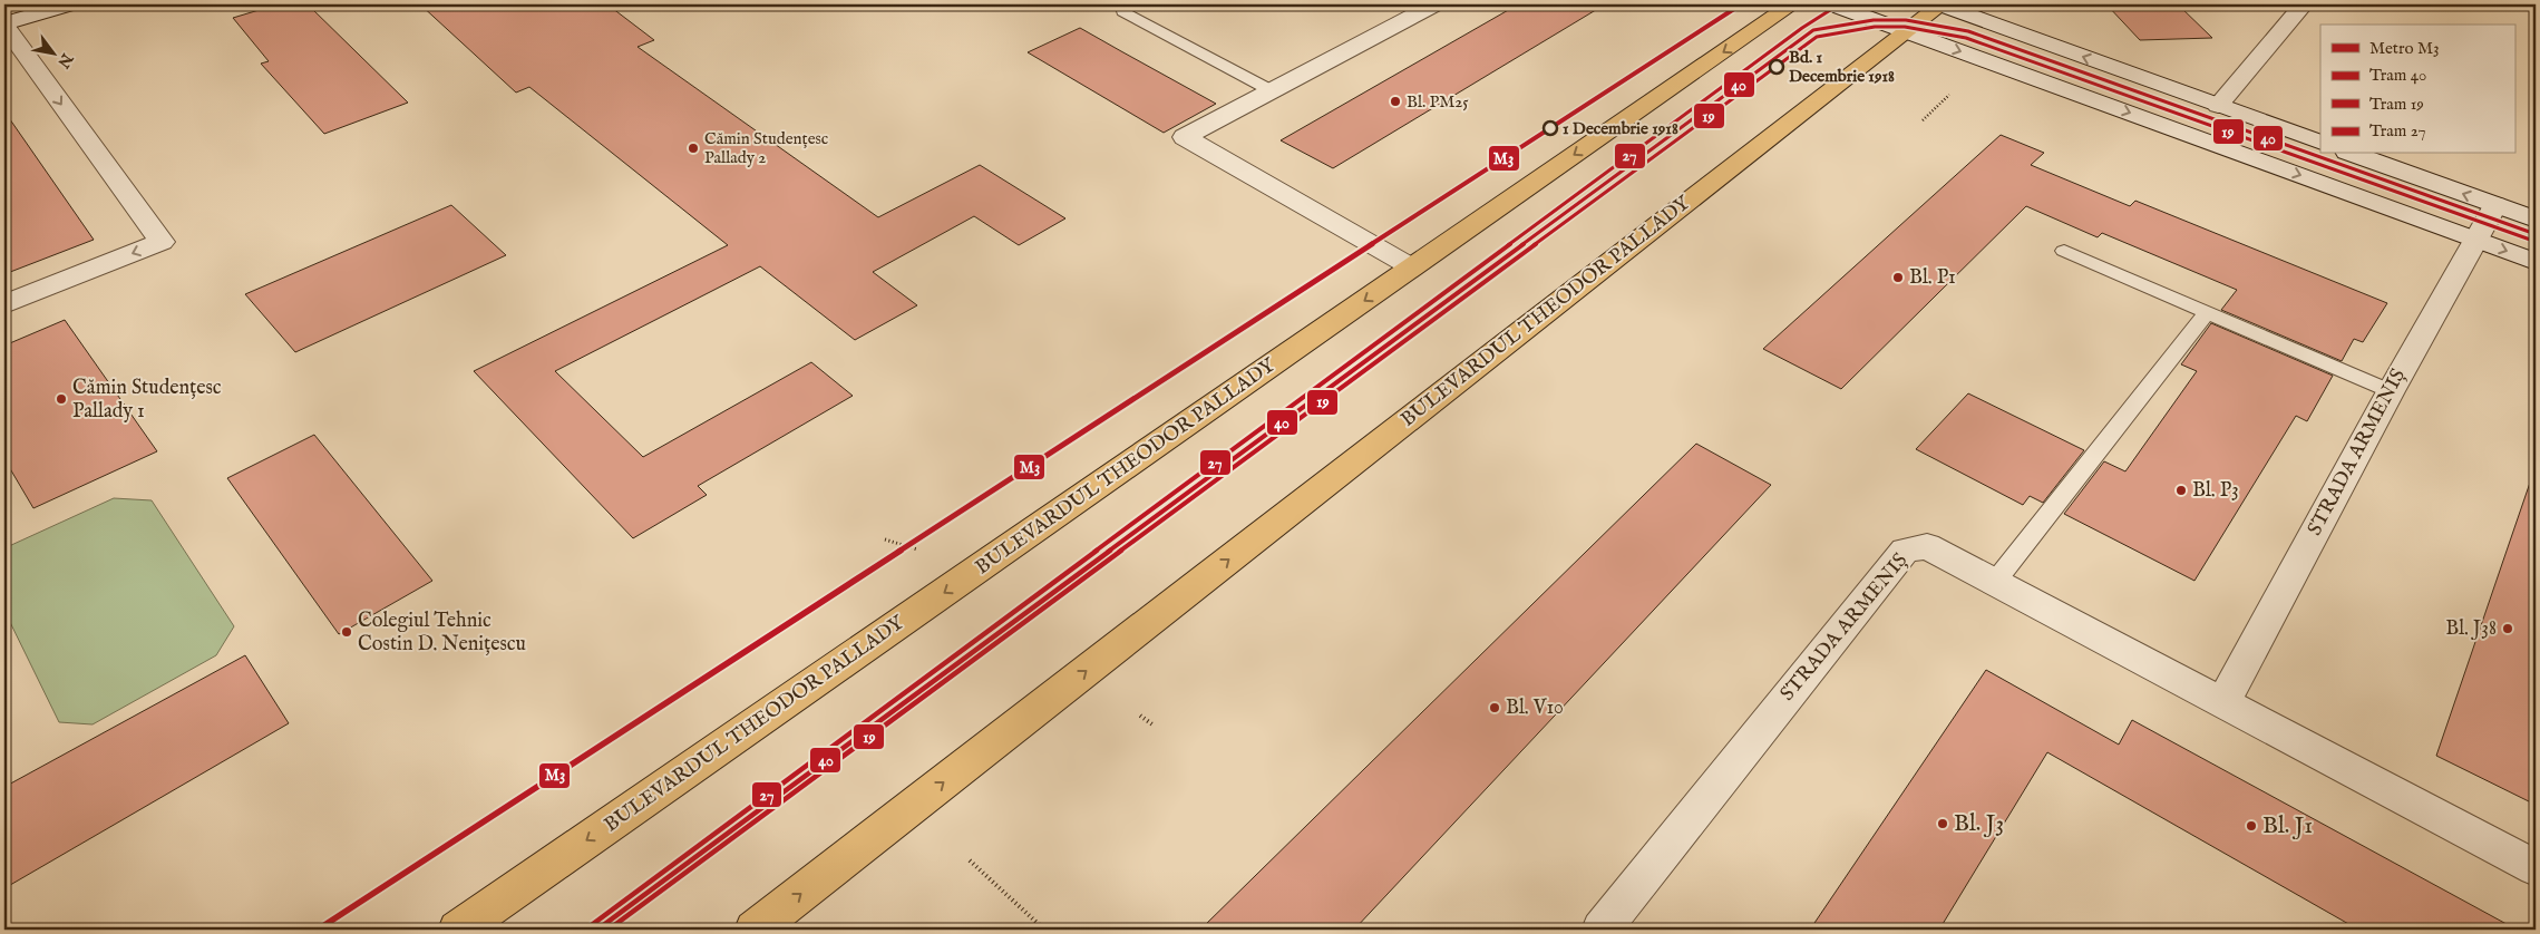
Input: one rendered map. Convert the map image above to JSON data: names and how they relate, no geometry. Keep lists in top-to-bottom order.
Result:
{
  "streets": {
    "main road": ["BULEVARDUL THEODOR PALLADY"],
    "street": ["STRADA ARMENIȘ"]
  },
  "places": [
    "Bd. 1 Decembrie 1918",
    "Bl. PM25",
    "1 Decembrie 1918",
    "Cămin Studențesc Pallady 2",
    "Bl. P1",
    "Cămin Studențesc Pallady 1",
    "Bl. P3",
    "Bl. J38",
    "Colegiul Tehnic Costin D. Nenițescu",
    "Bl. V10",
    "Bl. J3",
    "Bl. J1"
  ],
  "lines": [
    "metro line M3",
    "tram line 27",
    "tram line 40",
    "tram line 19"
  ],
  "legend": [
    "Metro M3",
    "Tram 40",
    "Tram 19",
    "Tram 27"
  ],
  "north": "bottom right"
}
